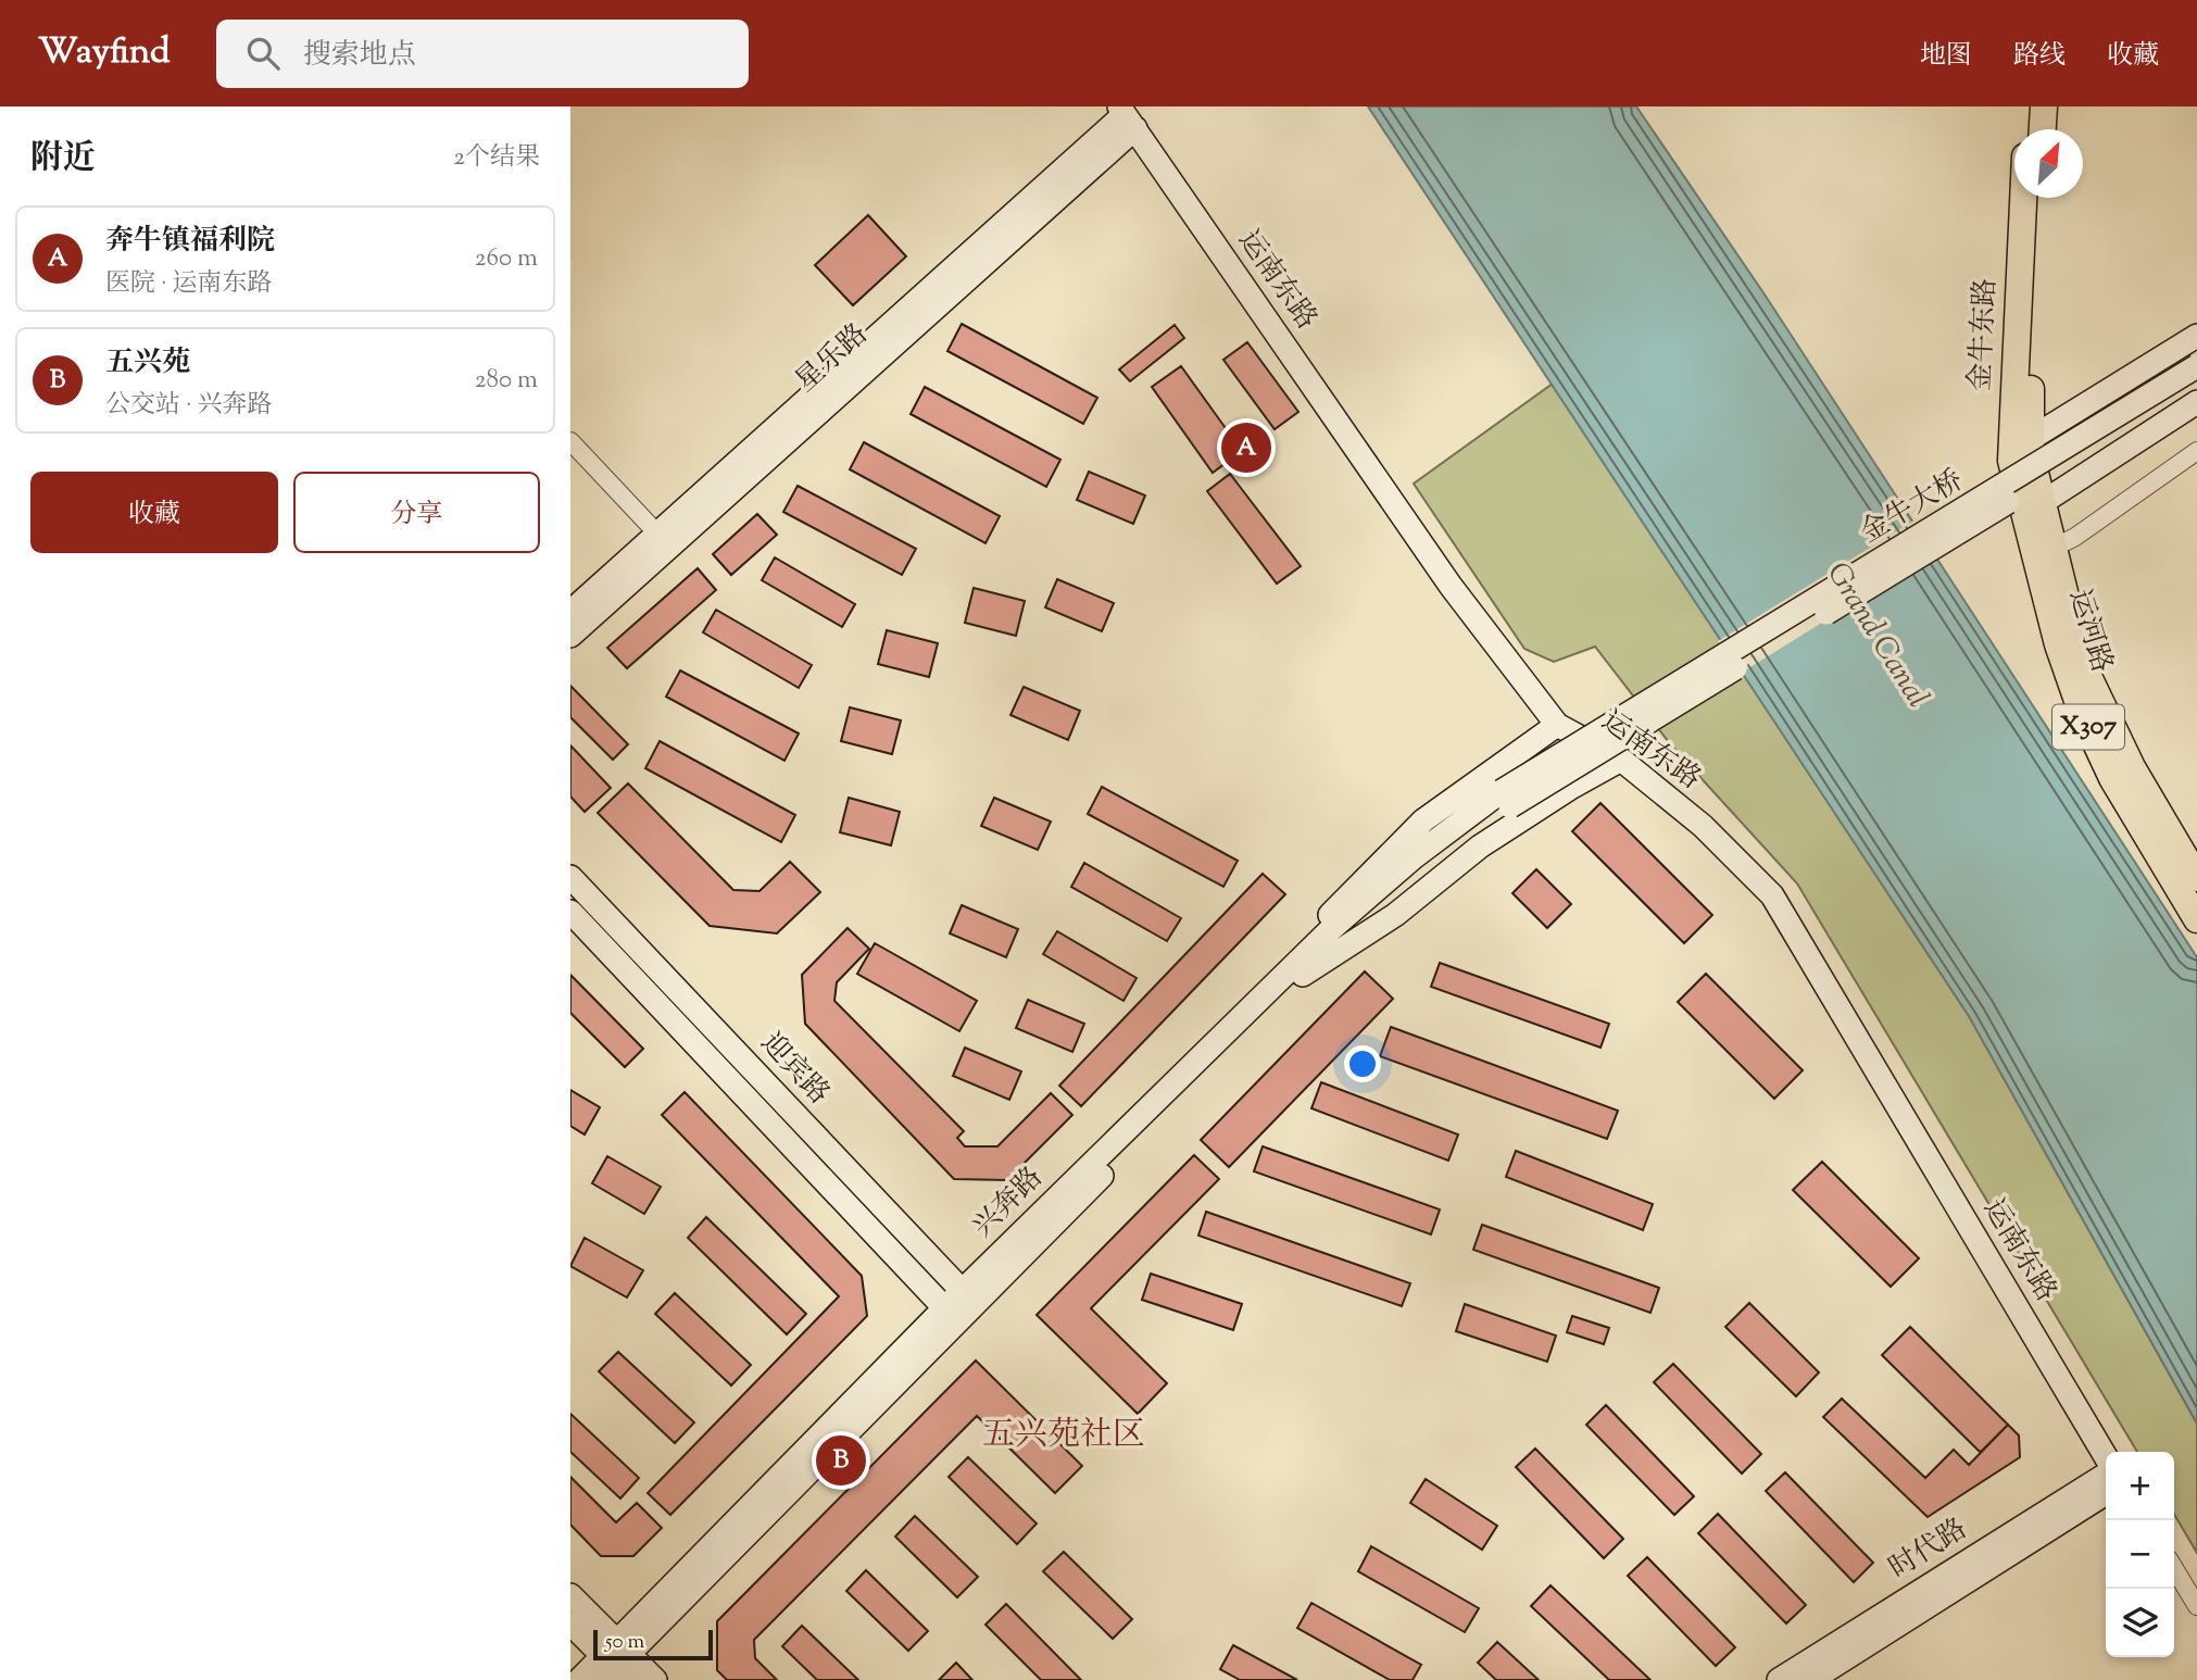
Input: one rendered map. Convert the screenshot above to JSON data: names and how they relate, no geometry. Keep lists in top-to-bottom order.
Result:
{
  "streets": {
    "main road": ["金牛东路", "运河路", "X307"],
    "street": [
      "运南东路",
      "星乐路",
      "金牛大桥",
      "迎宾路",
      "时代路"
    ]
  },
  "crossings": [
    ["运南东路", "星乐路"],
    ["金牛东路", "运河路"]
  ],
  "districts": ["五兴苑社区"],
  "water": ["Grand Canal"],
  "scale_bar": "50 m",
  "north": "top right",
  "page": {
    "header": "Wayfind",
    "search": "搜索地点",
    "nav": ["地图", "路线", "收藏"],
    "heading": ["附近", "2个结果"],
    "list": [
      {
        "mark": "A",
        "name": "奔牛镇福利院",
        "note": "医院 · 运南东路",
        "value": "260 m"
      },
      {
        "mark": "B",
        "name": "五兴苑",
        "note": "公交站 · 兴奔路",
        "value": "280 m"
      }
    ],
    "pins": ["A", "B"],
    "buttons": ["收藏", "分享"],
    "map_buttons": ["+", "−"],
    "scale": "50 m"
  }
}
